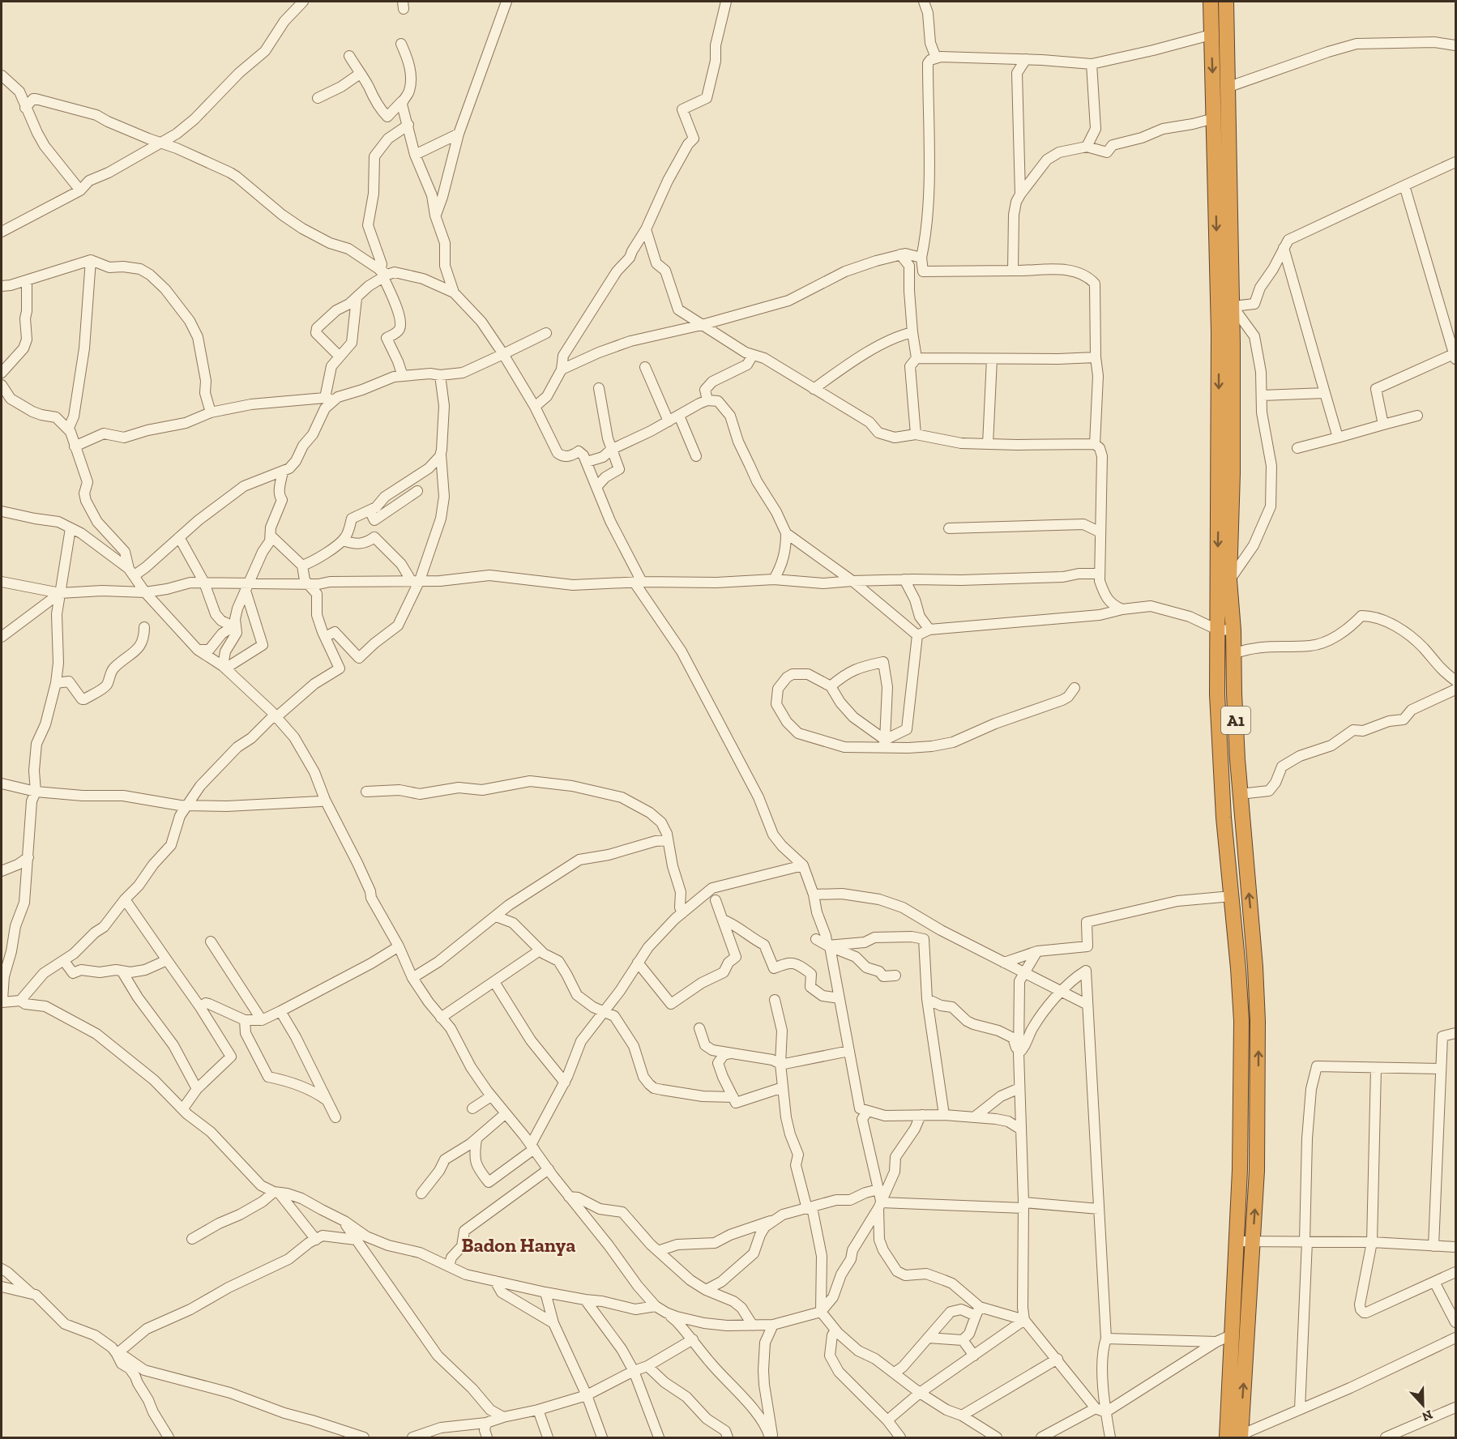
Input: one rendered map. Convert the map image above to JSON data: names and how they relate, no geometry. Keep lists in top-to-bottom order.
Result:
{
  "streets": {
    "highway": ["A1"]
  },
  "districts": ["Badon Hanya"],
  "north": "bottom"
}
